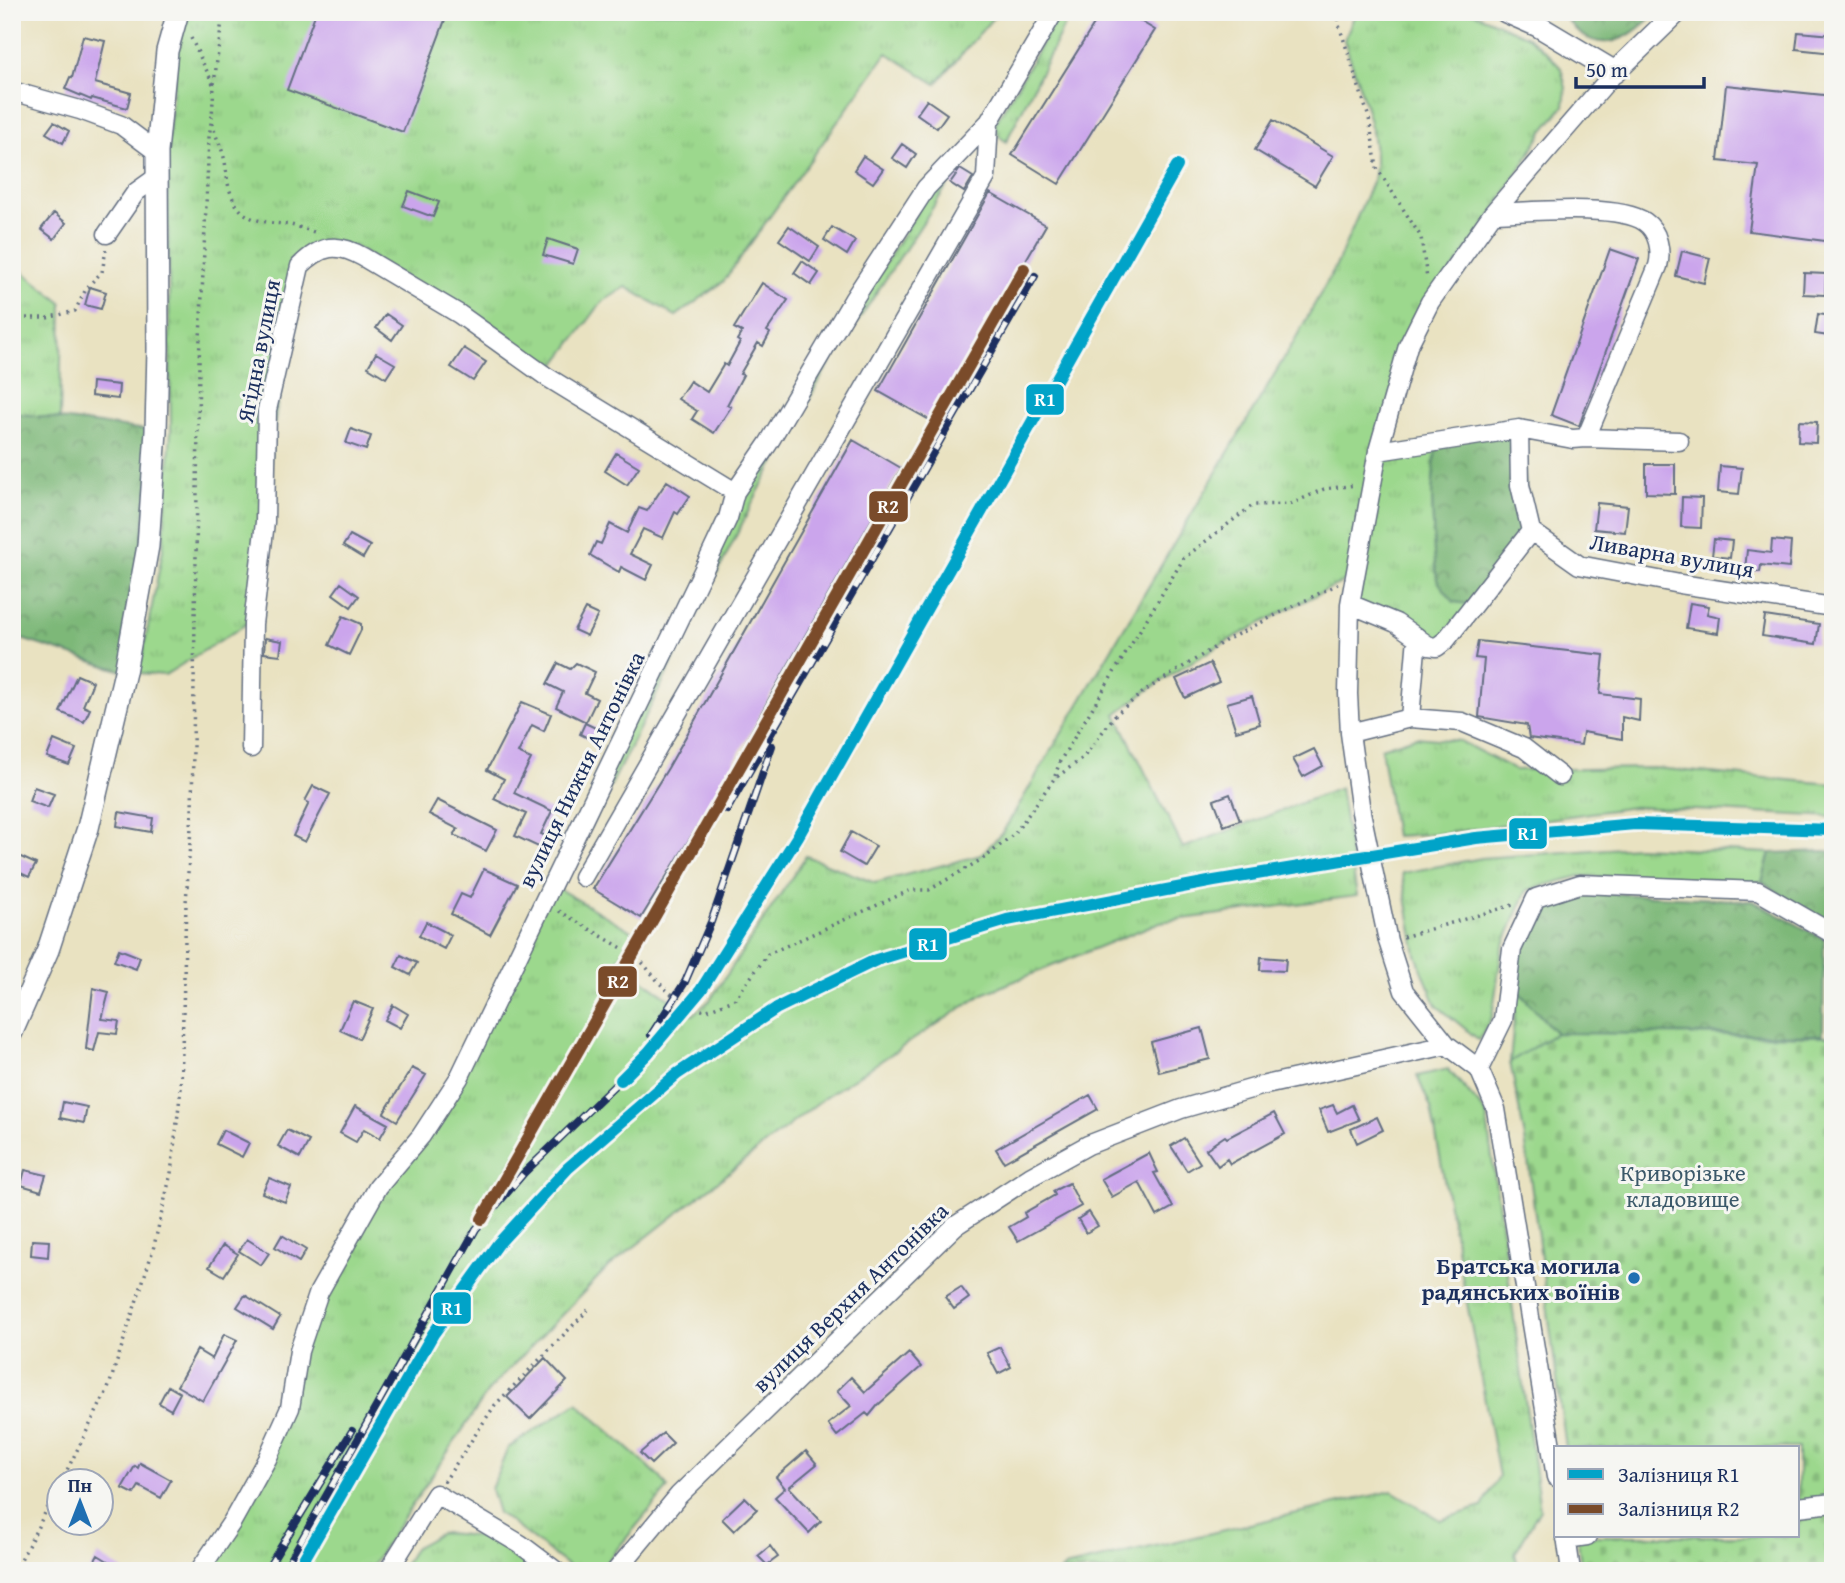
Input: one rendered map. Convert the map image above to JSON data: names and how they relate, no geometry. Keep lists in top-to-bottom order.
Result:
{
  "streets": {
    "street": [
      "Ягідна вулиця",
      "Ливарна вулиця",
      "вулиця Нижня Антонівка",
      "вулиця Верхня Антонівка"
    ]
  },
  "parks": ["Криворізьке кладовище"],
  "places": ["Братська могила радянських воїнів"],
  "lines": ["rail line R1", "rail line R2"],
  "legend": ["Залізниця R1", "Залізниця R2"],
  "scale_bar": "50 m",
  "north": "top"
}
